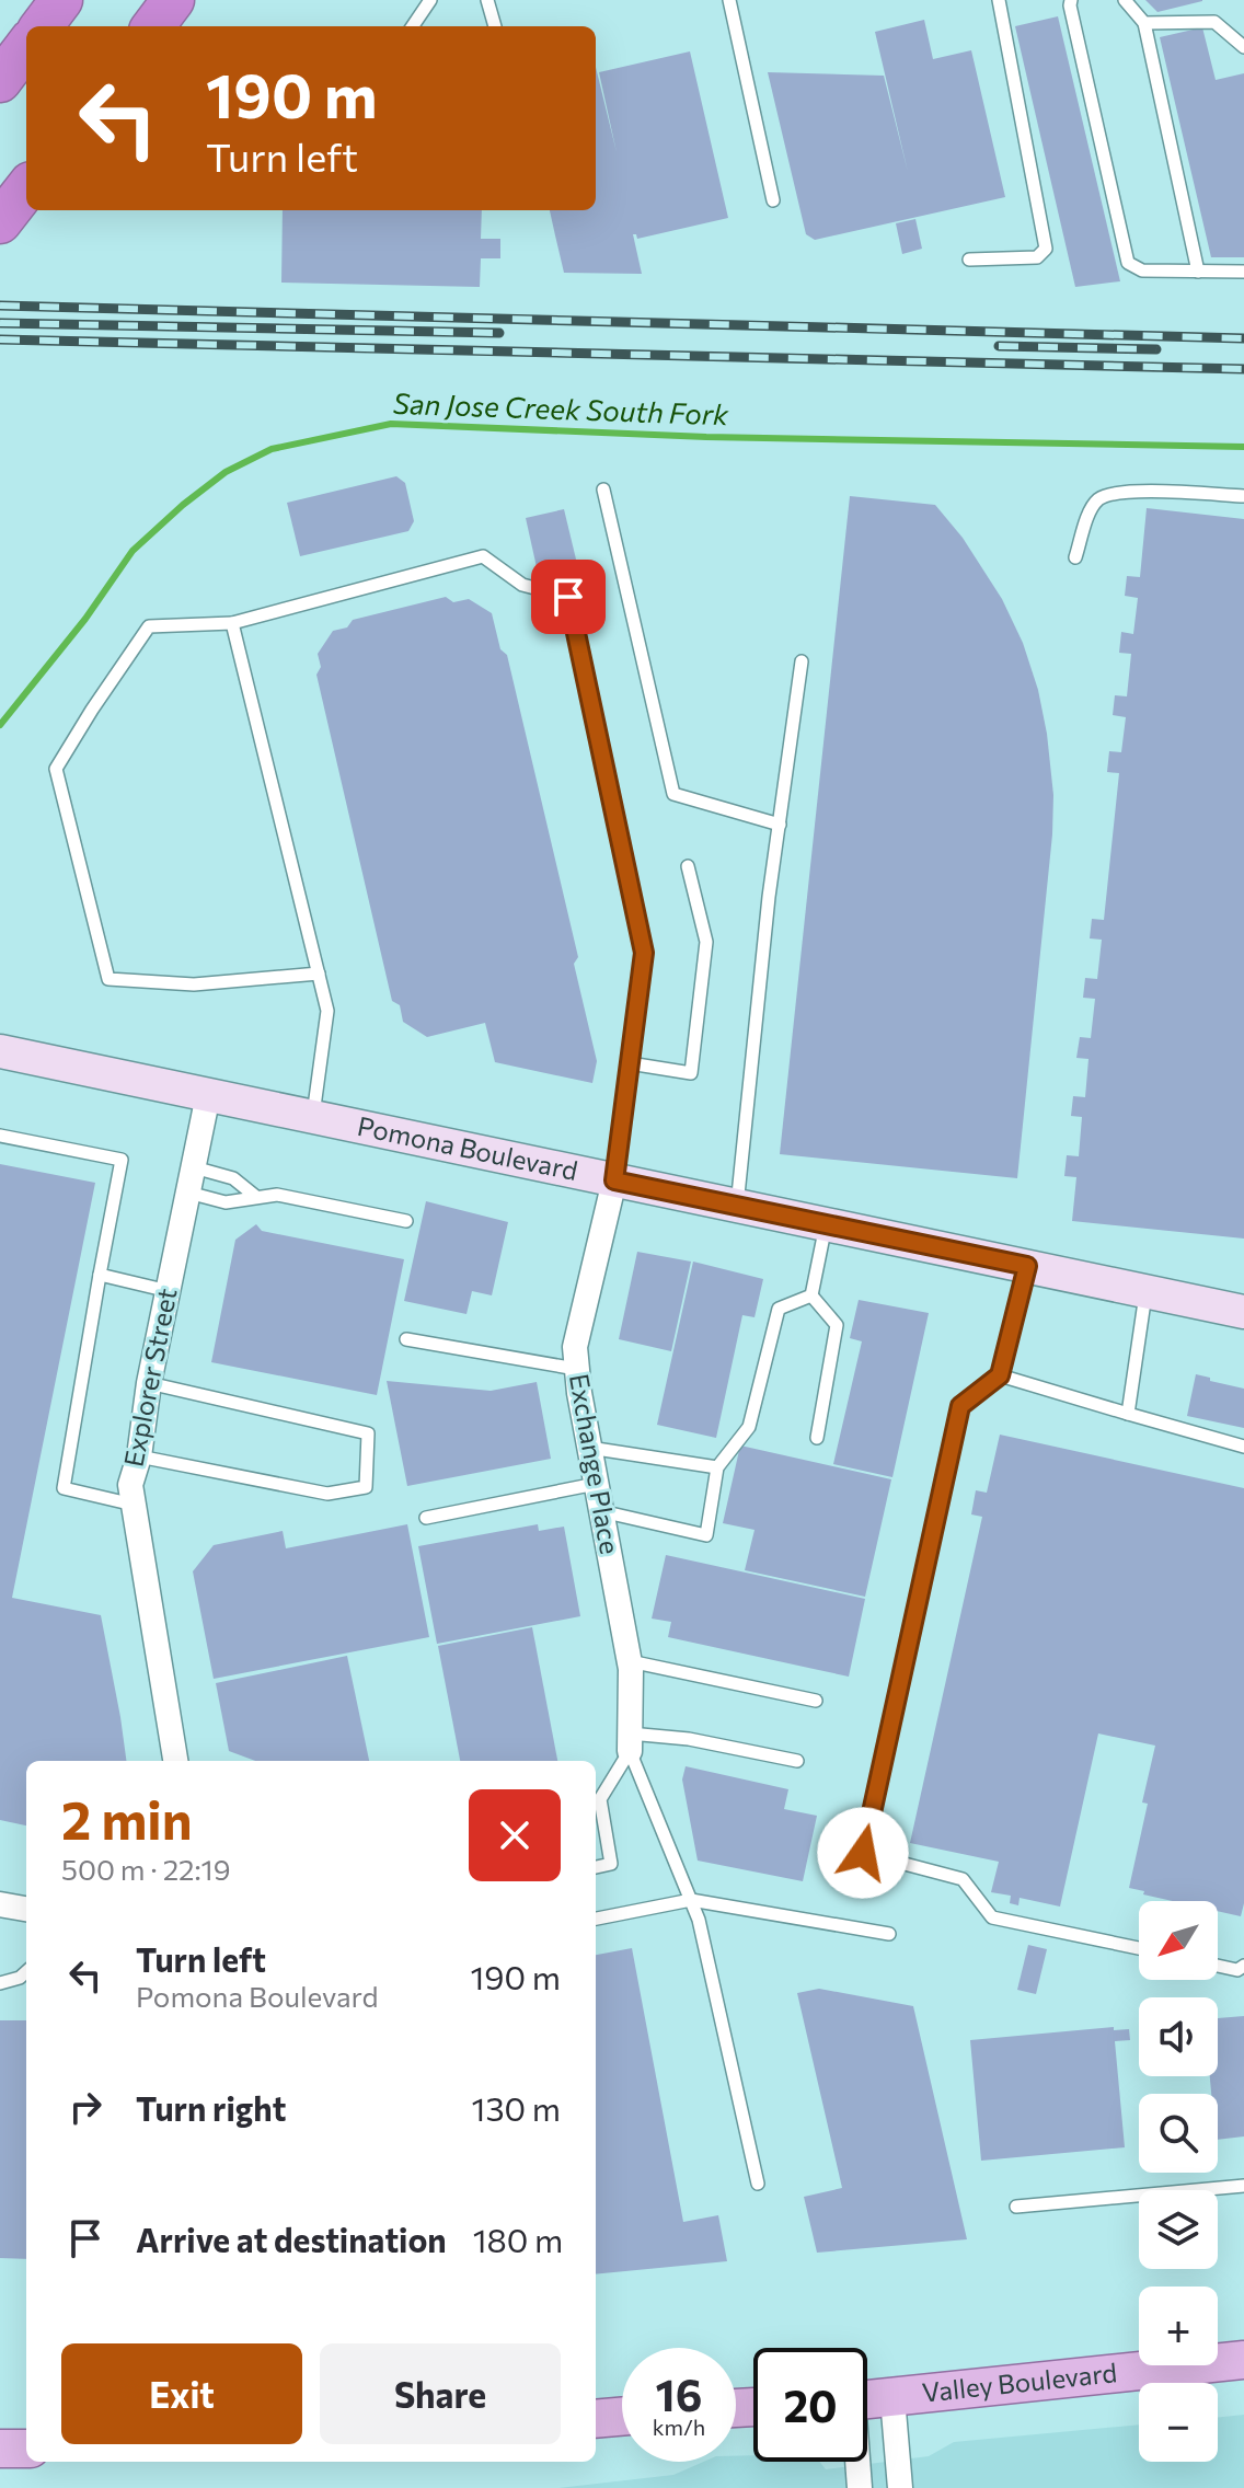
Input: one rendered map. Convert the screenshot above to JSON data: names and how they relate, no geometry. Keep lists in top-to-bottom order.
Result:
{
  "streets": {
    "main road": ["Valley Boulevard"],
    "street": ["Pomona Boulevard", "Explorer Street", "Exchange Place"]
  },
  "crossings": [
    ["Pomona Boulevard", "Explorer Street"],
    ["Pomona Boulevard", "Exchange Place"]
  ],
  "water": ["San Jose Creek South Fork"],
  "north": "bottom left",
  "page": {
    "turn": ["190 m", "Turn left"],
    "heading": ["2 min", "500 m · 22:19"],
    "map_buttons": ["+", "−"],
    "list": [
      {
        "name": "Turn left",
        "note": "Pomona Boulevard",
        "value": "190 m"
      },
      {
        "name": "Turn right",
        "value": "130 m"
      },
      {
        "name": "Arrive at destination",
        "value": "180 m"
      }
    ],
    "buttons": ["Exit", "Share"],
    "speed": "16 km/h",
    "limit": "20"
  }
}
